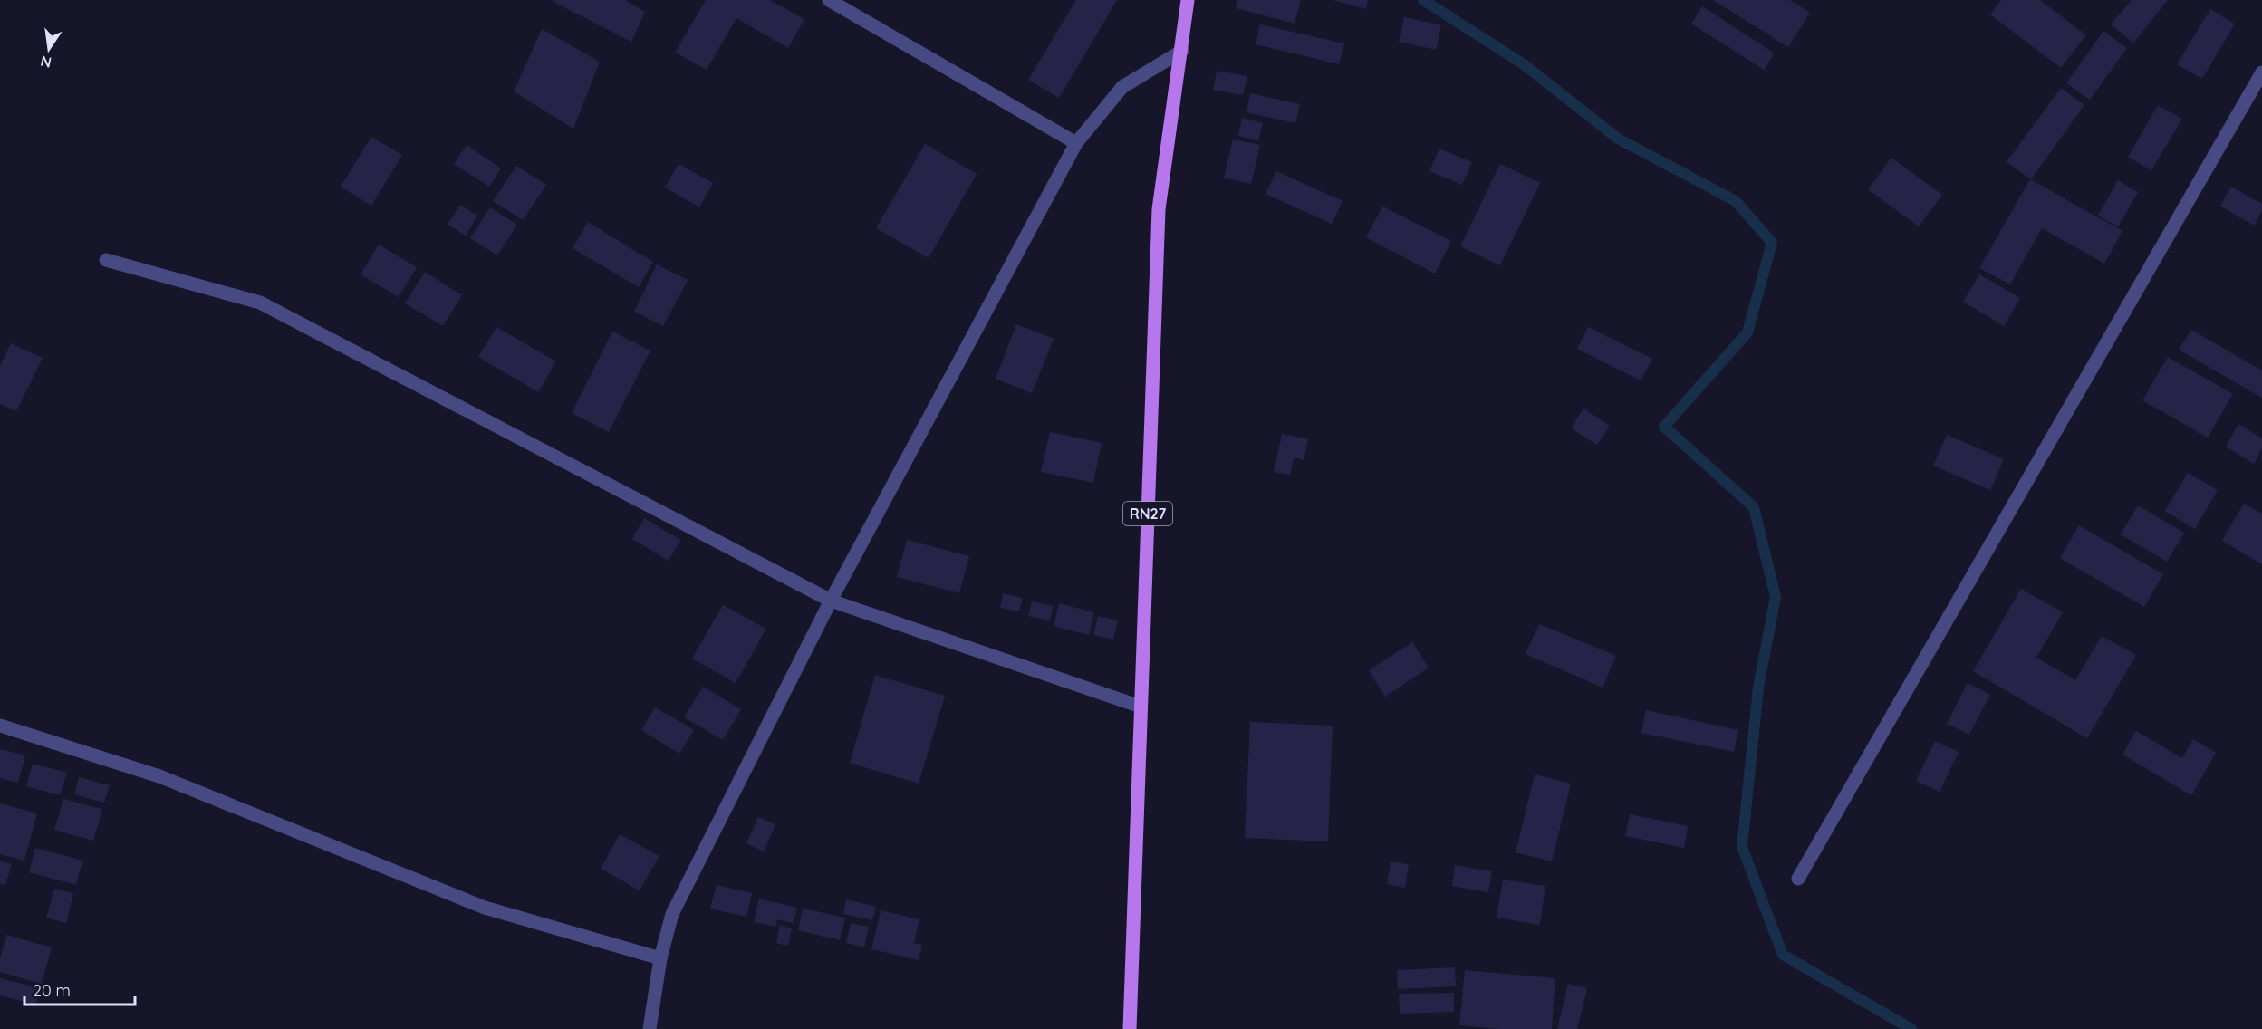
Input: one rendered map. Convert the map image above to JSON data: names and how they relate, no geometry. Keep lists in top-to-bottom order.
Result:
{
  "streets": {
    "main road": ["RN27"]
  },
  "scale_bar": "20 m",
  "north": "bottom"
}
